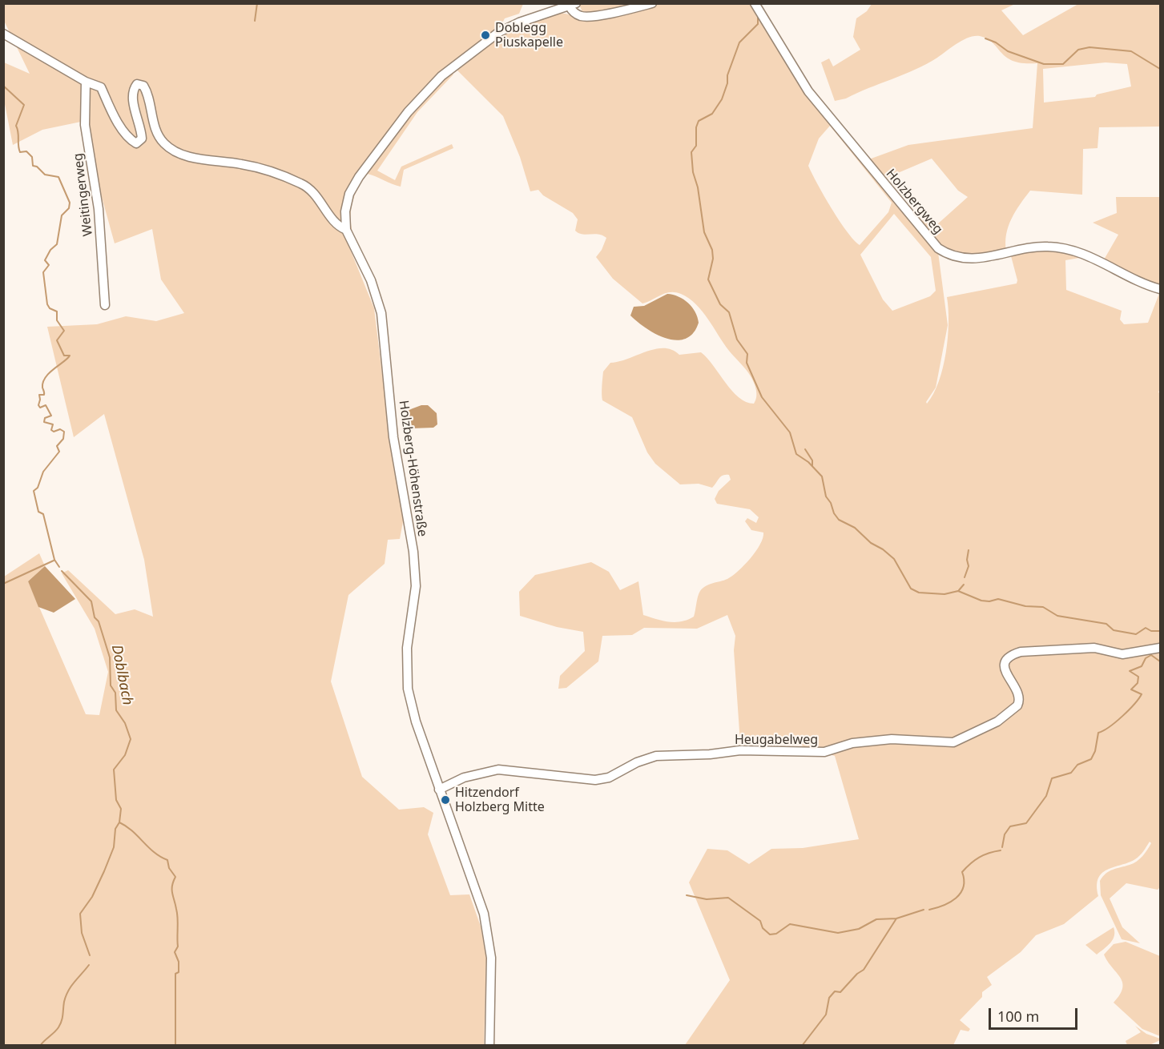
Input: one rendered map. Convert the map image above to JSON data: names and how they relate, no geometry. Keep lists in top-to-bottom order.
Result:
{
  "streets": {
    "street": [
      "Weitingerweg",
      "Holzbergweg",
      "Holzberg-Höhenstraße",
      "Heugabelweg"
    ]
  },
  "crossings": [
    ["Holzberg-Höhenstraße", "Heugabelweg"]
  ],
  "water": ["Doblbach"],
  "places": ["Doblegg Piuskapelle", "Hitzendorf Holzberg Mitte"],
  "scale_bar": "100 m"
}
